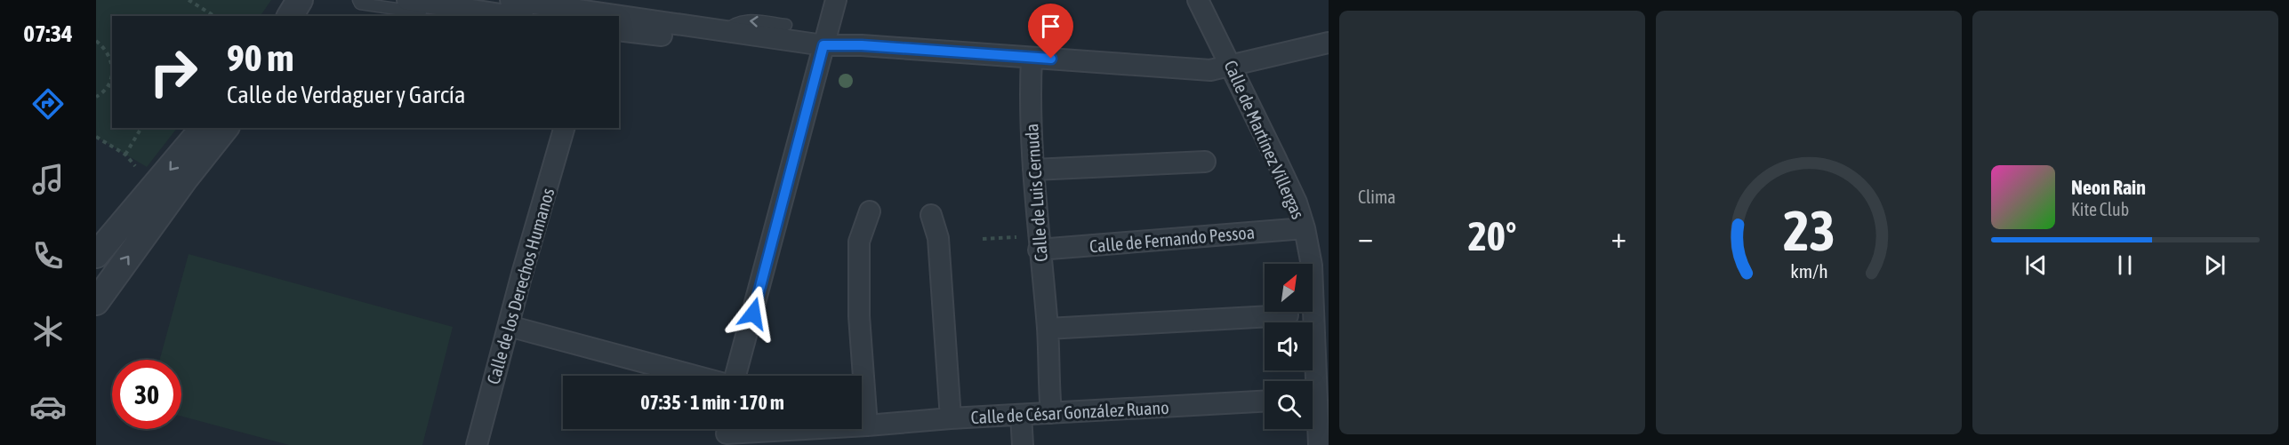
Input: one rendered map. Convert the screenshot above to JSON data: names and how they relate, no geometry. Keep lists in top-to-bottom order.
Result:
{
  "streets": {
    "street": [
      "Calle de Martínez Villergas",
      "Calle de Luis Cernuda",
      "Calle de Fernando Pessoa",
      "Calle de los Derechos Humanos",
      "Calle de César González Ruano"
    ]
  },
  "crossings": [
    ["Calle de Martínez Villergas", "Calle de Fernando Pessoa"],
    ["Calle de Luis Cernuda", "Calle de Fernando Pessoa"],
    ["Calle de Luis Cernuda", "Calle de César González Ruano"]
  ],
  "north": "top right",
  "page": {
    "tabs": "07:34",
    "tile": "Clima",
    "turn": ["90 m", "Calle de Verdaguer y García"],
    "song": ["Neon Rain", "Kite Club"],
    "heat": ["−", "20°", "+"],
    "limit": "30",
    "trip": "07:35 · 1 min · 170 m",
    "gauge": ["23", "km/h"]
  }
}
